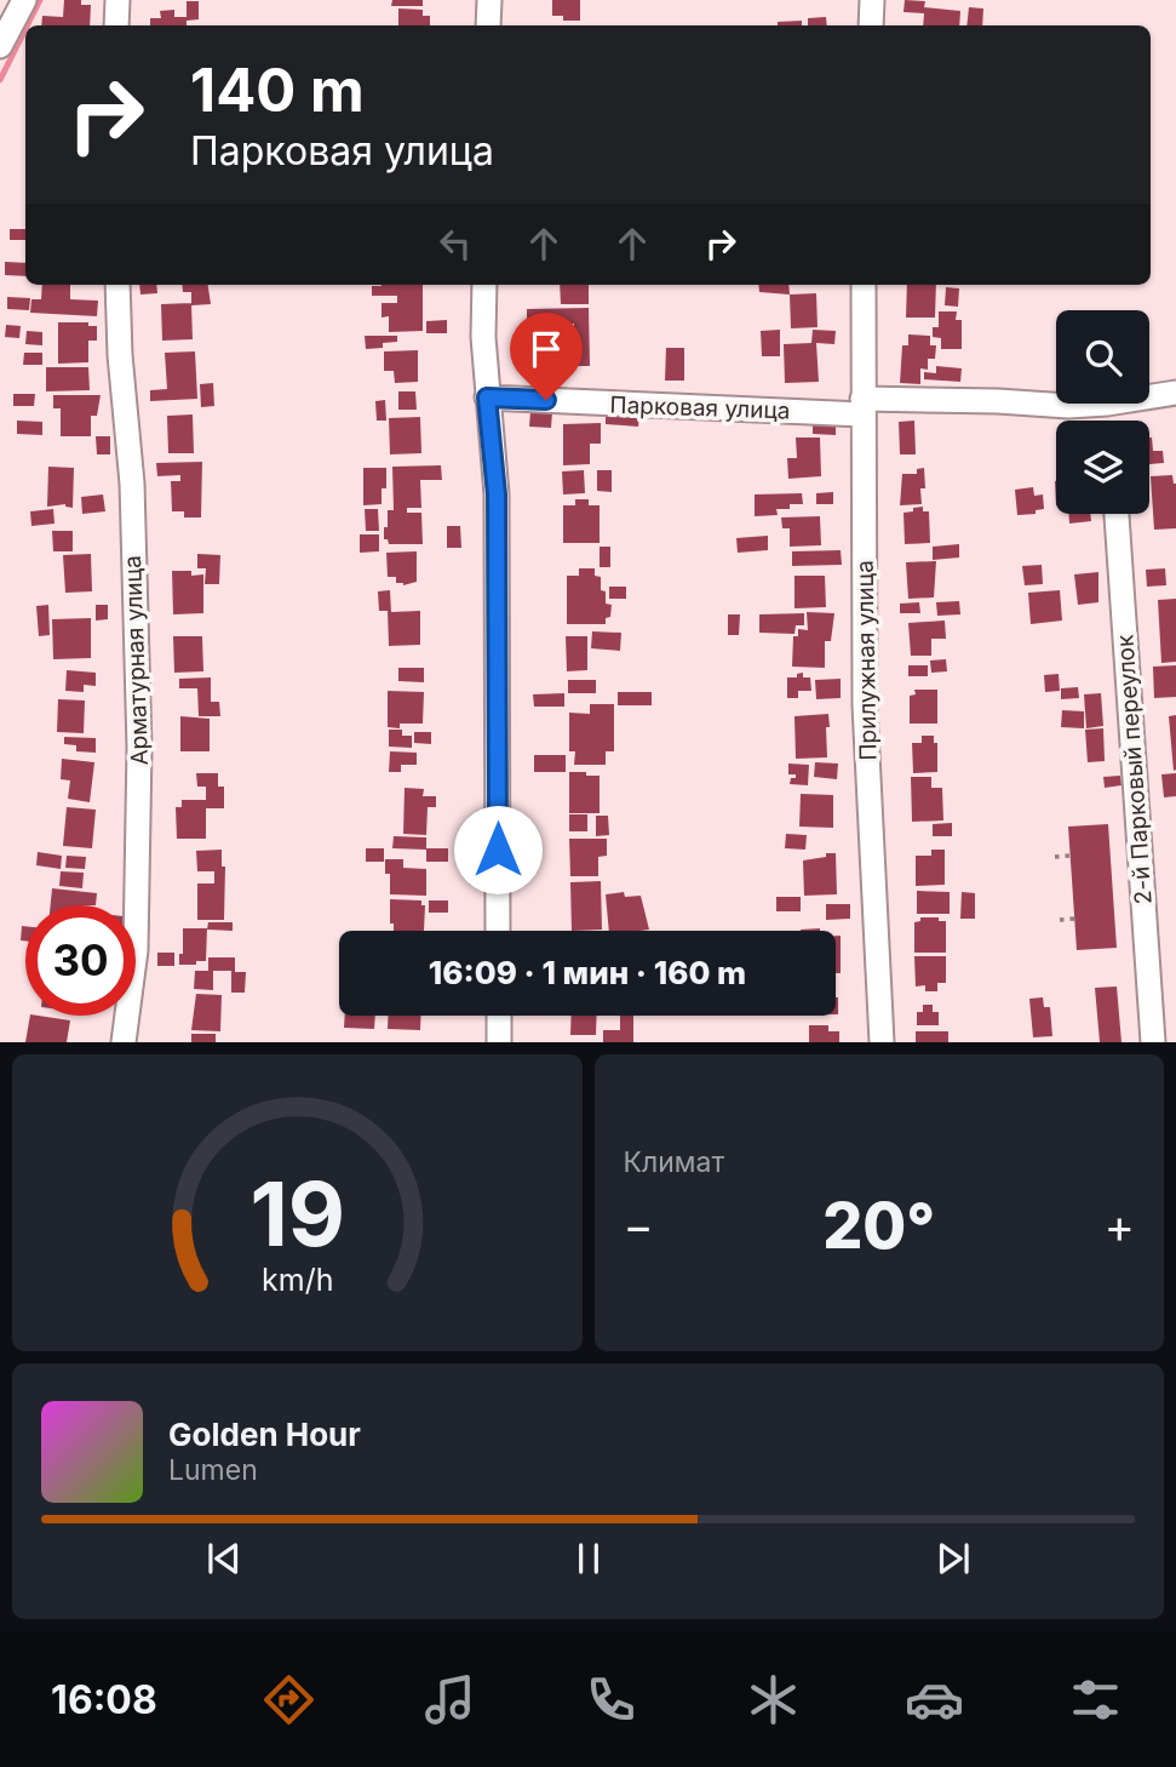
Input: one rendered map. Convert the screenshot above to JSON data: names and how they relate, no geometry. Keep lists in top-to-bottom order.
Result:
{
  "streets": {
    "street": [
      "Парковая улица",
      "Арматурная улица",
      "Прилужная улица",
      "2-й Парковый переулок"
    ]
  },
  "crossings": [
    ["Парковая улица", "Прилужная улица"]
  ],
  "page": {
    "turn": ["140 m", "Парковая улица"],
    "limit": "30",
    "trip": "16:09 · 1 мин · 160 m",
    "tile": "Климат",
    "heat": ["−", "20°", "+"],
    "song": ["Golden Hour", "Lumen"],
    "tabs": "16:08",
    "gauge": ["19", "km/h"]
  }
}
